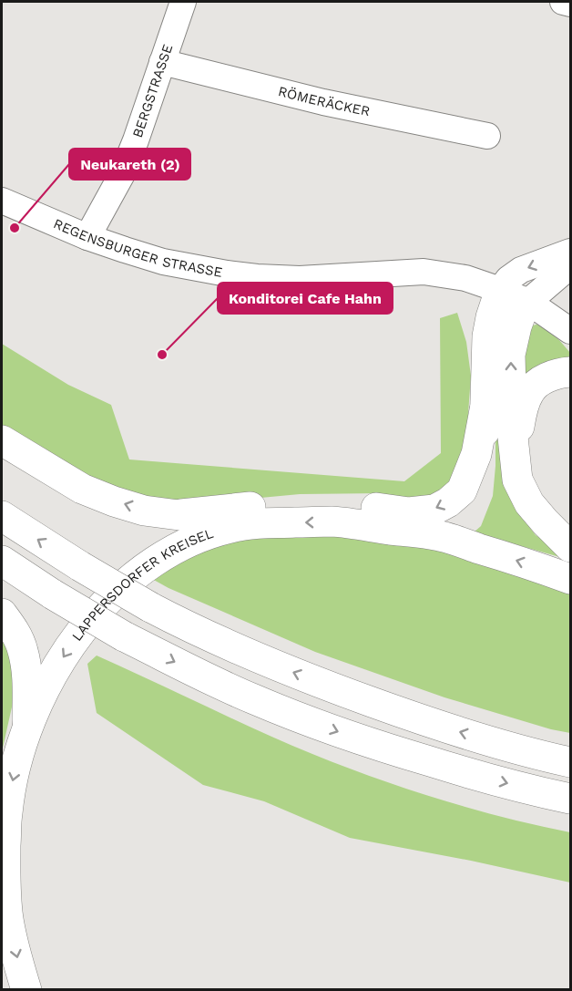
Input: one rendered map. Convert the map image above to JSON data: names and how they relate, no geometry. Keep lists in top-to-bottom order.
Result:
{
  "streets": {
    "highway": ["LAPPERSDORFER KREISEL"],
    "street": ["BERGSTRASSE", "RÖMERÄCKER", "REGENSBURGER STRASSE"]
  },
  "crossings": [
    ["BERGSTRASSE", "RÖMERÄCKER"],
    ["BERGSTRASSE", "REGENSBURGER STRASSE"]
  ],
  "places": ["Neukareth (2)", "Konditorei Cafe Hahn"]
}
